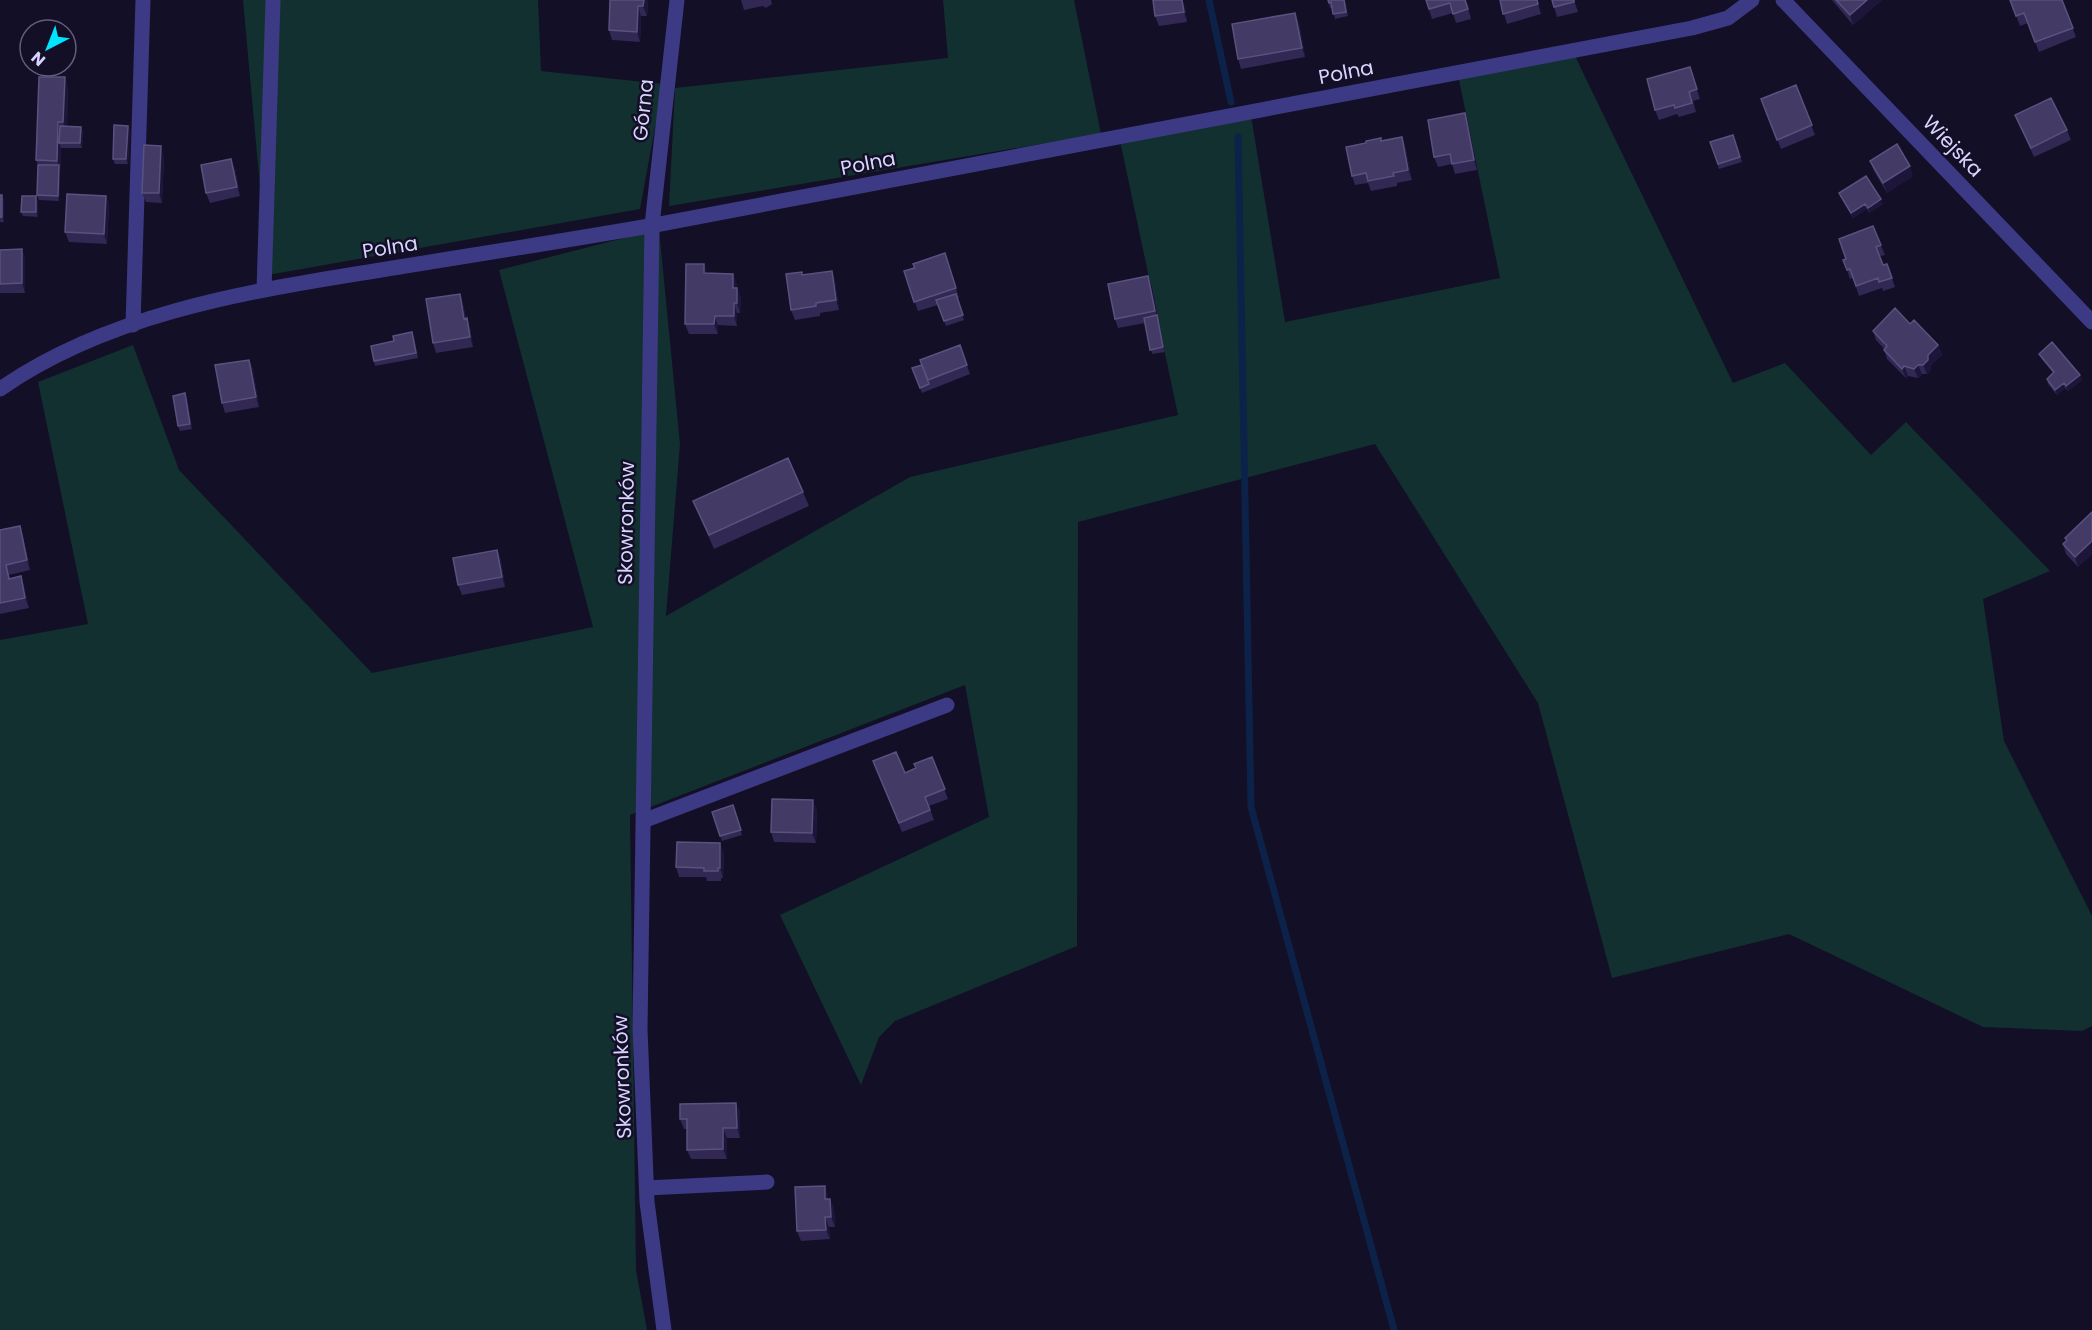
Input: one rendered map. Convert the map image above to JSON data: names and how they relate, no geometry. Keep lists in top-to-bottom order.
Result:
{
  "streets": {
    "street": [
      "Polna",
      "Górna",
      "Wiejska",
      "Skowronków"
    ]
  },
  "crossings": [
    ["Polna", "Górna"],
    ["Polna", "Skowronków"],
    ["Górna", "Skowronków"]
  ],
  "north": "bottom left"
}
